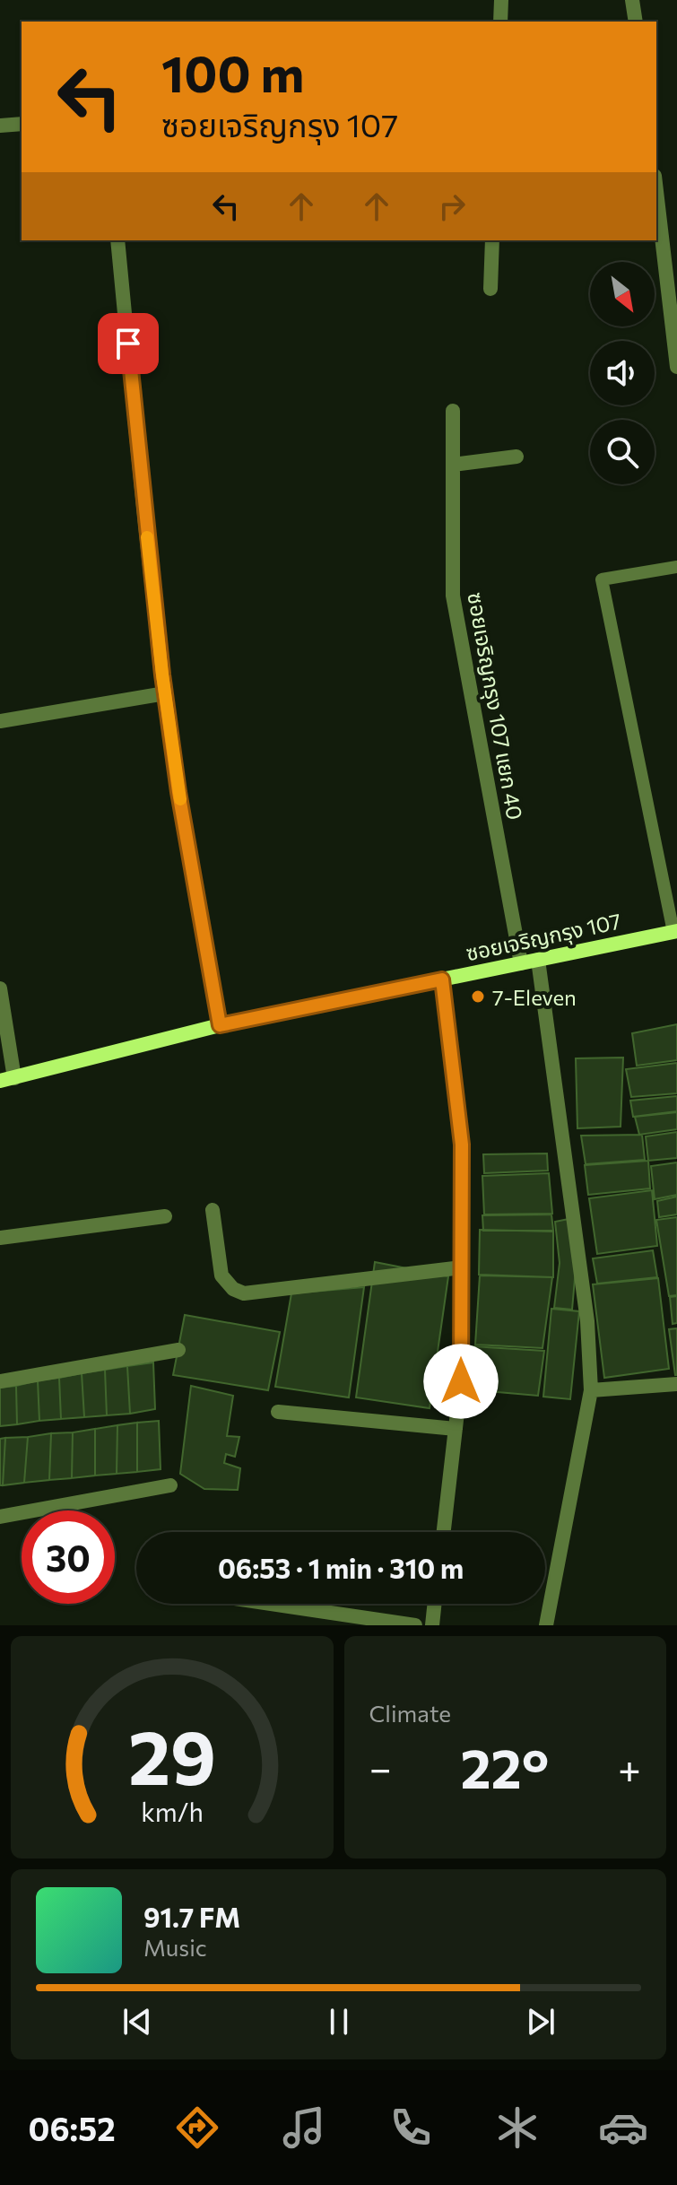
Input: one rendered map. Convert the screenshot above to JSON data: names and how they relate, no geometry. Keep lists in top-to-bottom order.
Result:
{
  "streets": {
    "street": ["ซอยเจริญกรุง 107 แยก 40", "ซอยเจริญกรุง 107"]
  },
  "crossings": [
    ["ซอยเจริญกรุง 107 แยก 40", "ซอยเจริญกรุง 107"]
  ],
  "places": ["7-Eleven"],
  "north": "bottom right",
  "page": {
    "turn": ["100 m", "ซอยเจริญกรุง 107"],
    "limit": "30",
    "trip": "06:53 · 1 min · 310 m",
    "tile": "Climate",
    "heat": ["−", "22°", "+"],
    "song": ["91.7 FM", "Music"],
    "tabs": "06:52",
    "gauge": ["29", "km/h"]
  }
}
